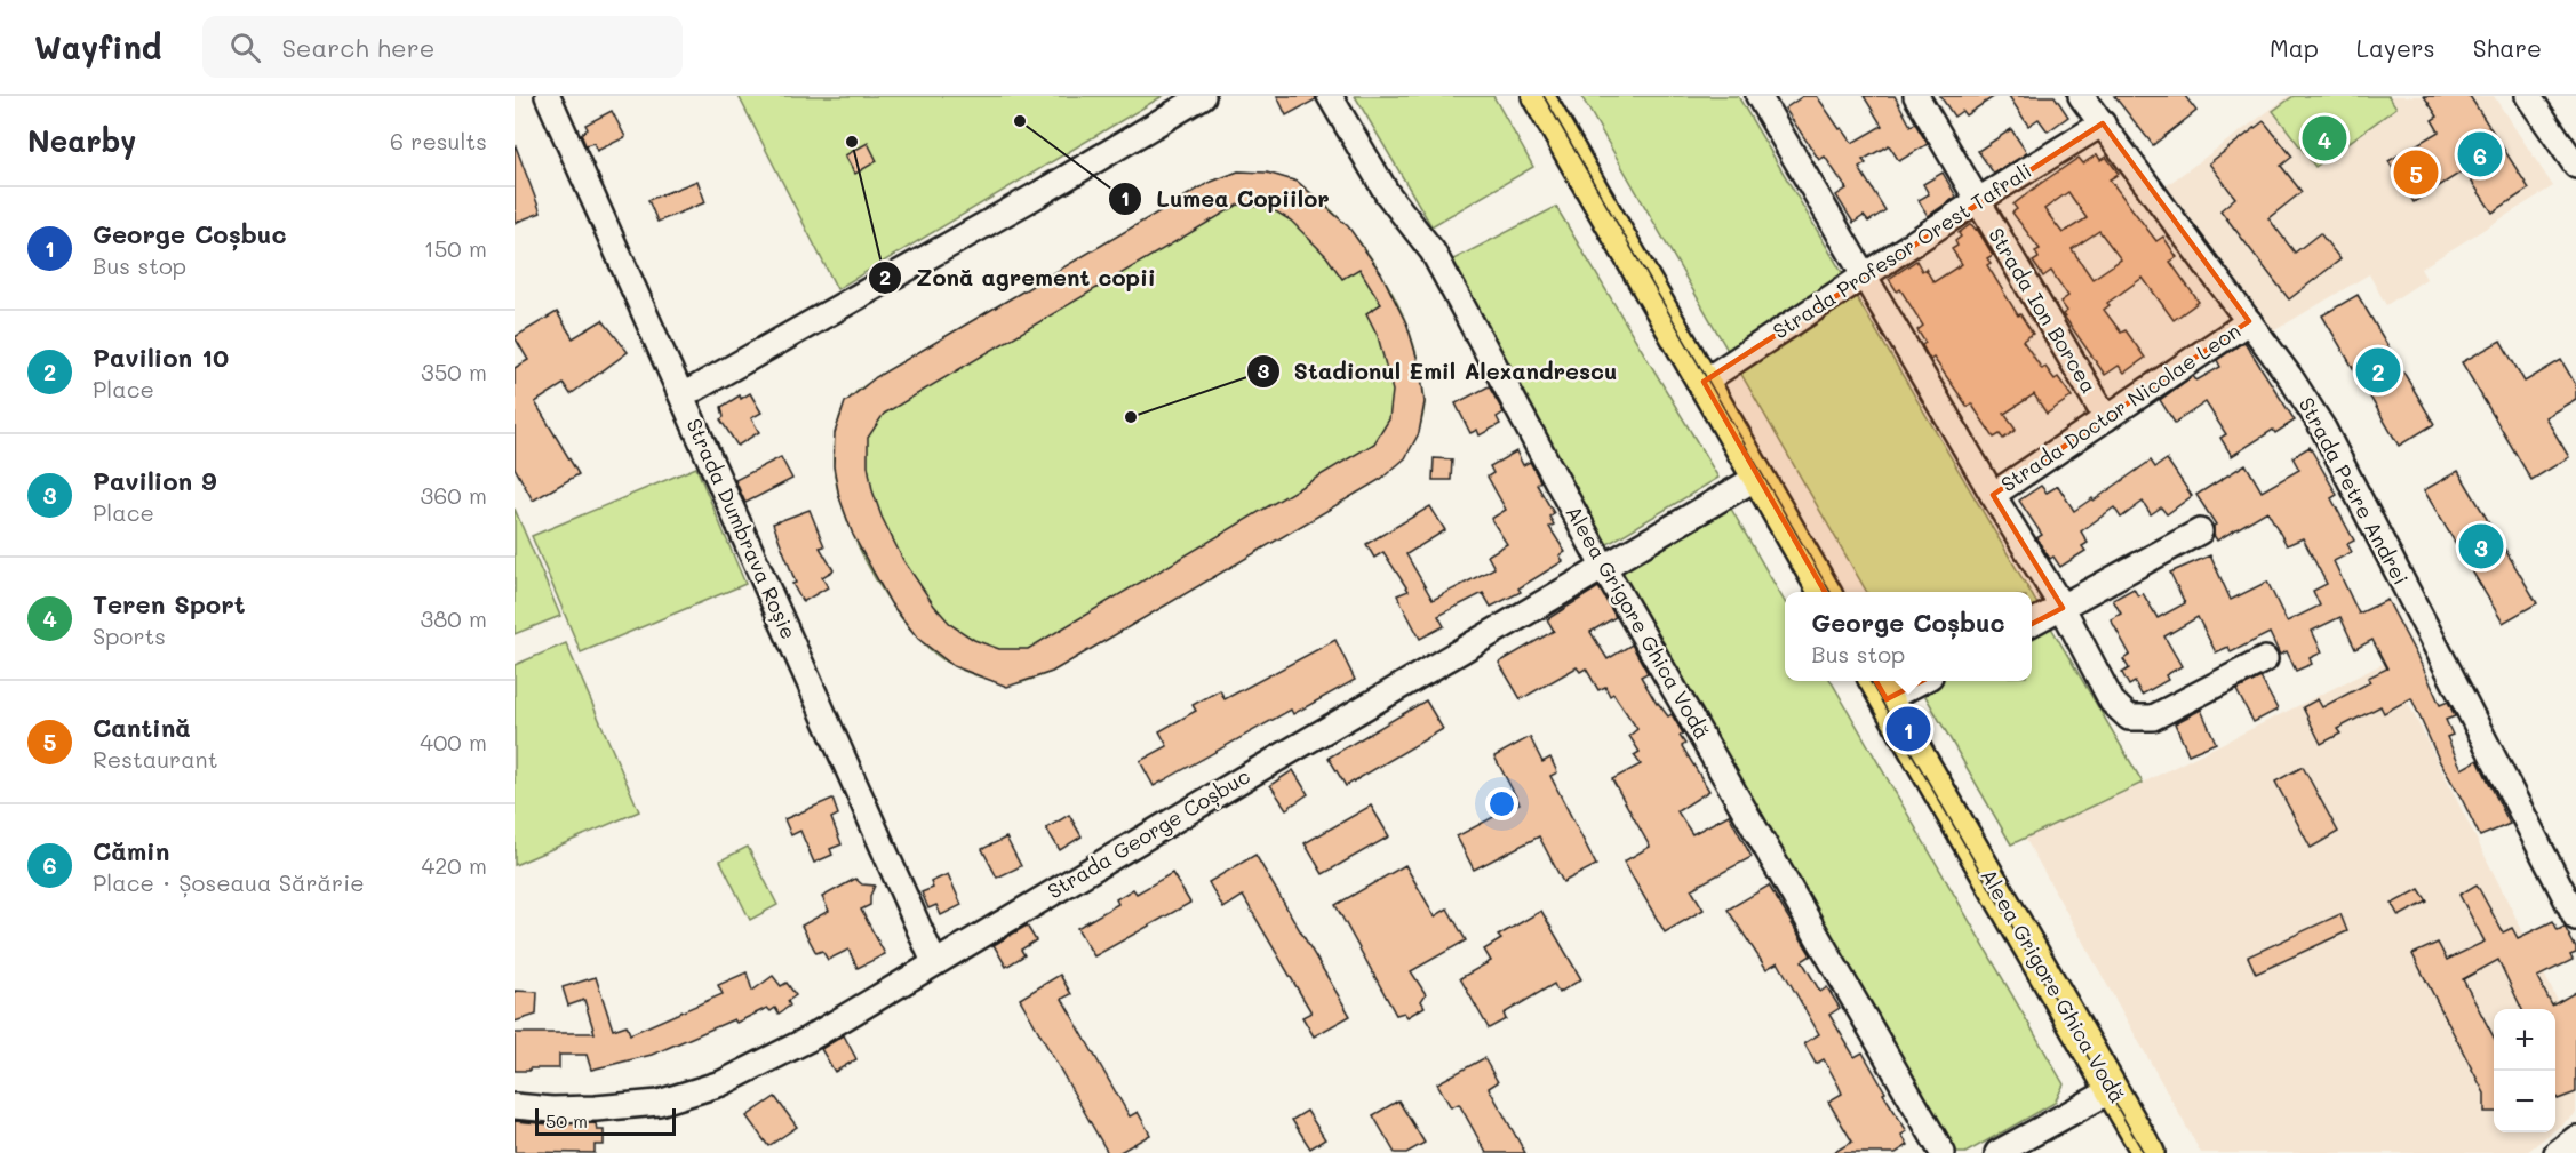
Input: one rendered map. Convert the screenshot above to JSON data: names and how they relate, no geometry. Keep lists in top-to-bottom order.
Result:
{
  "streets": {
    "main road": ["Aleea Grigore Ghica Vodă"],
    "street": [
      "Strada Profesor Orest Tafrali",
      "Strada Ion Borcea",
      "Strada Doctor Nicolae Leon",
      "Strada Petre Andrei",
      "Strada Dumbrava Roșie",
      "Strada George Coșbuc"
    ]
  },
  "crossings": [
    ["Strada Profesor Orest Tafrali", "Strada Ion Borcea"],
    ["Strada Profesor Orest Tafrali", "Strada Petre Andrei"],
    ["Strada Ion Borcea", "Strada Doctor Nicolae Leon"],
    ["Strada Doctor Nicolae Leon", "Strada Petre Andrei"],
    ["Strada Dumbrava Roșie", "Strada George Coșbuc"],
    ["Aleea Grigore Ghica Vodă", "Strada George Coșbuc"]
  ],
  "places": ["Lumea Copiilor", "Zonă agrement copii", "Stadionul Emil Alexandrescu"],
  "scale_bar": "50 m",
  "page": {
    "header": "Wayfind",
    "search": "Search here",
    "nav": ["Map", "Layers", "Share"],
    "heading": ["Nearby", "6 results"],
    "pins": [
      "4",
      "6",
      "5",
      "2",
      "3",
      "1"
    ],
    "list": [
      {
        "mark": "1",
        "name": "George Coșbuc",
        "note": "Bus stop",
        "value": "150 m"
      },
      {
        "mark": "2",
        "name": "Pavilion 10",
        "note": "Place",
        "value": "350 m"
      },
      {
        "mark": "3",
        "name": "Pavilion 9",
        "note": "Place",
        "value": "360 m"
      },
      {
        "mark": "4",
        "name": "Teren Sport",
        "note": "Sports",
        "value": "380 m"
      },
      {
        "mark": "5",
        "name": "Cantină",
        "note": "Restaurant",
        "value": "400 m"
      },
      {
        "mark": "6",
        "name": "Cămin",
        "note": "Place · Șoseaua Sărărie",
        "value": "420 m"
      }
    ],
    "popup": ["George Coșbuc", "Bus stop"],
    "map_buttons": ["+", "−"],
    "scale": "50 m"
  }
}
